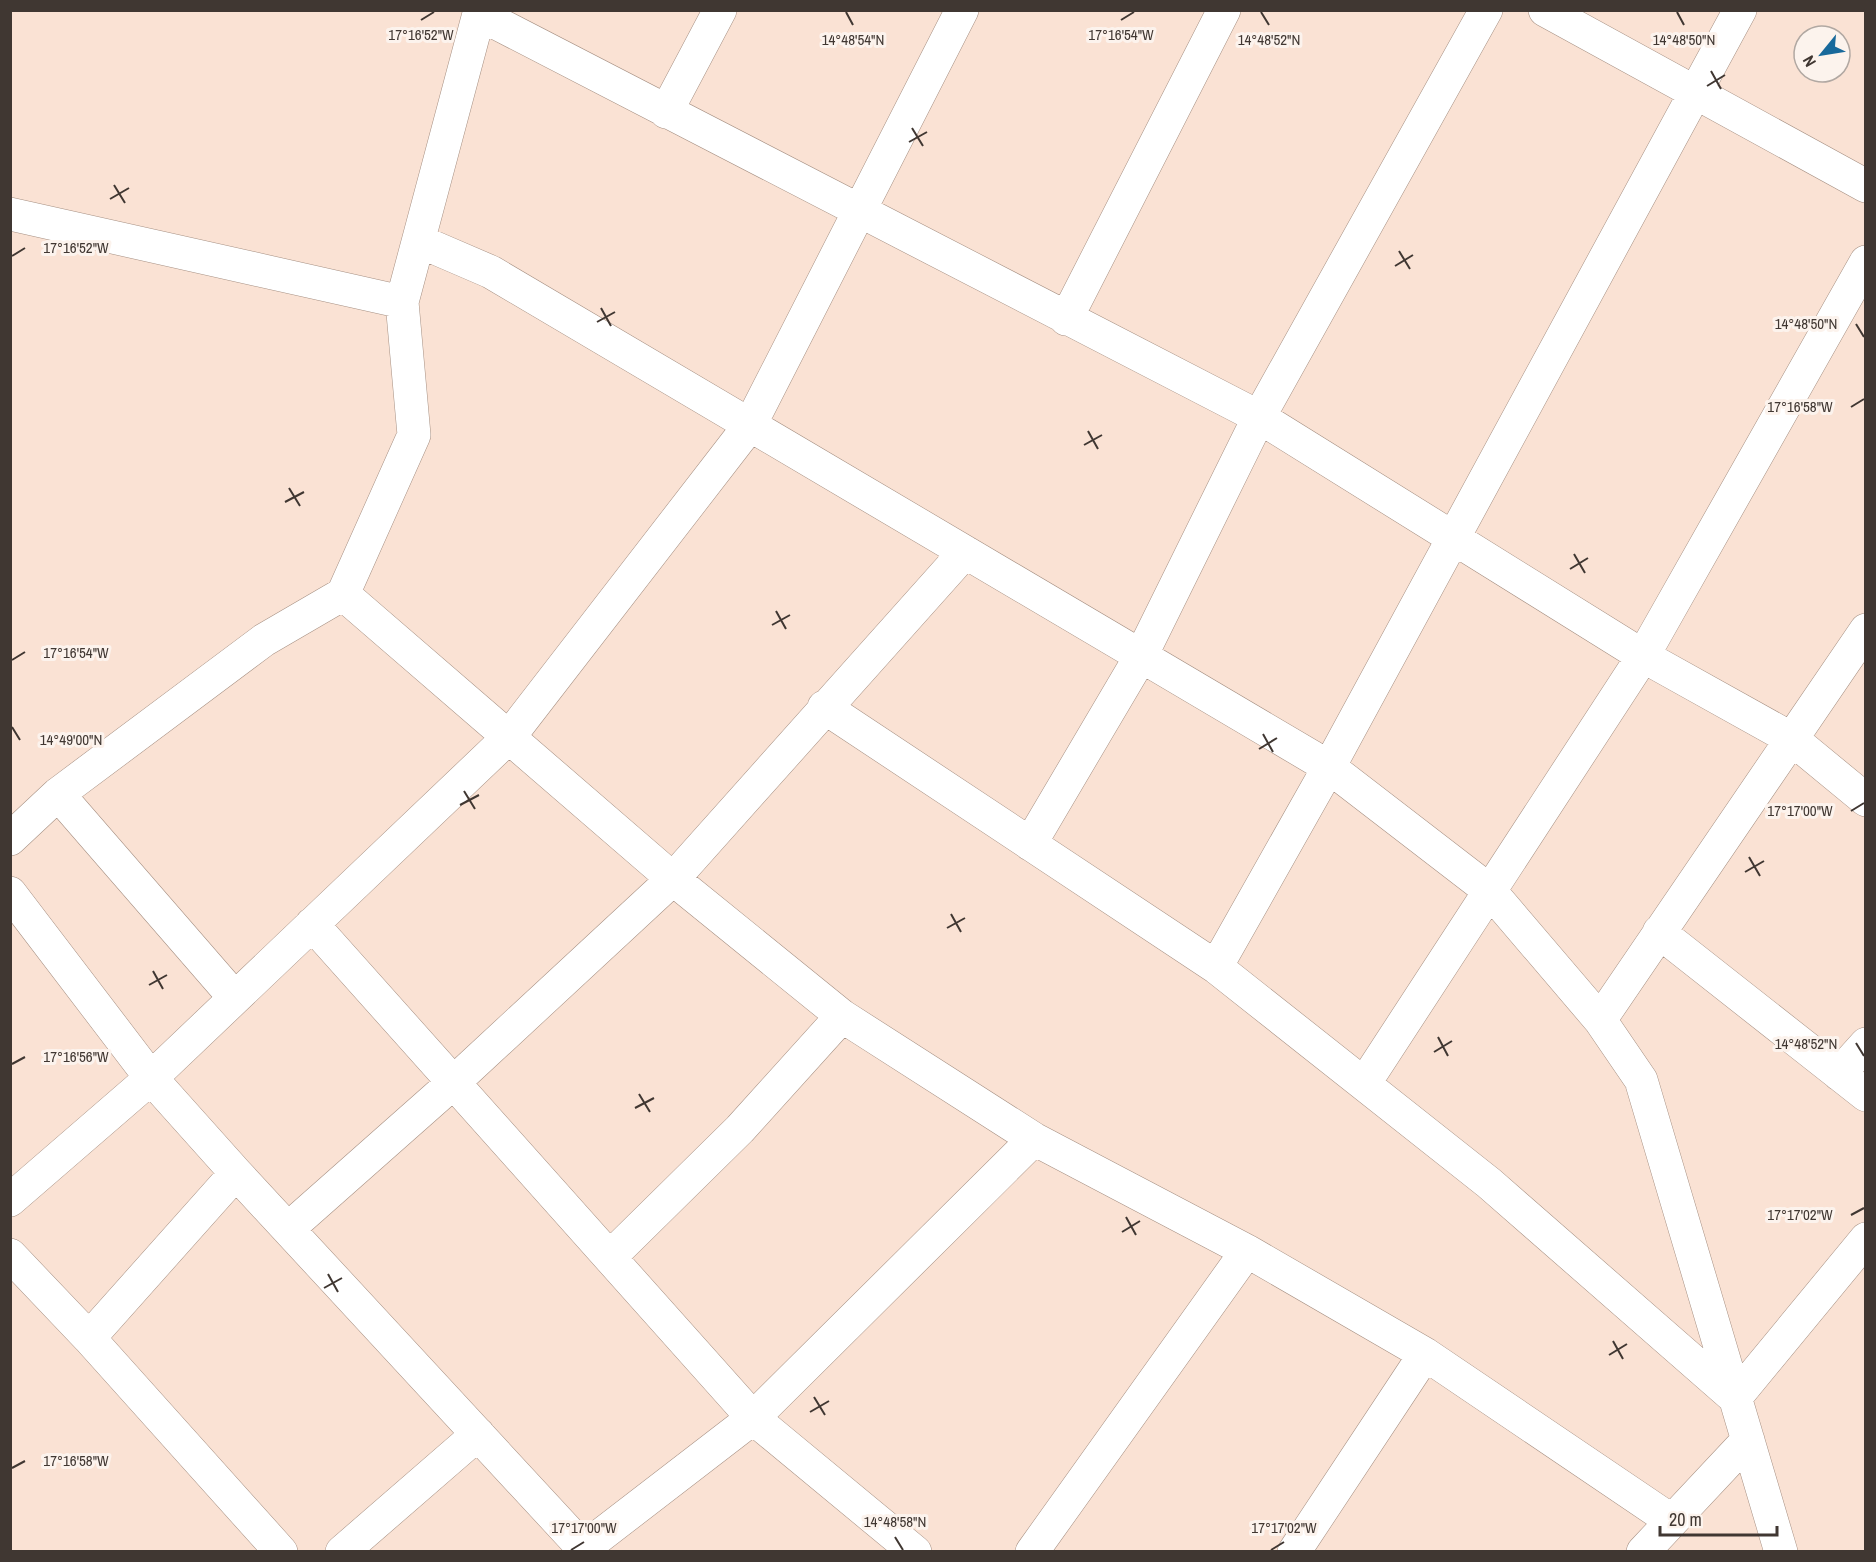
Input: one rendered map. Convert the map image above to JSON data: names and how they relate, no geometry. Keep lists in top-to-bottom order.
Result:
{
  "scale_bar": "20 m",
  "north": "bottom left",
  "coordinates": [
    "17°16'52\"W",
    "17°16'54\"W",
    "14°48'54\"N",
    "14°48'52\"N",
    "14°48'50\"N",
    "17°16'58\"W",
    "14°49'00\"N",
    "17°17'00\"W",
    "17°16'56\"W",
    "17°17'02\"W",
    "14°48'58\"N"
  ]
}
